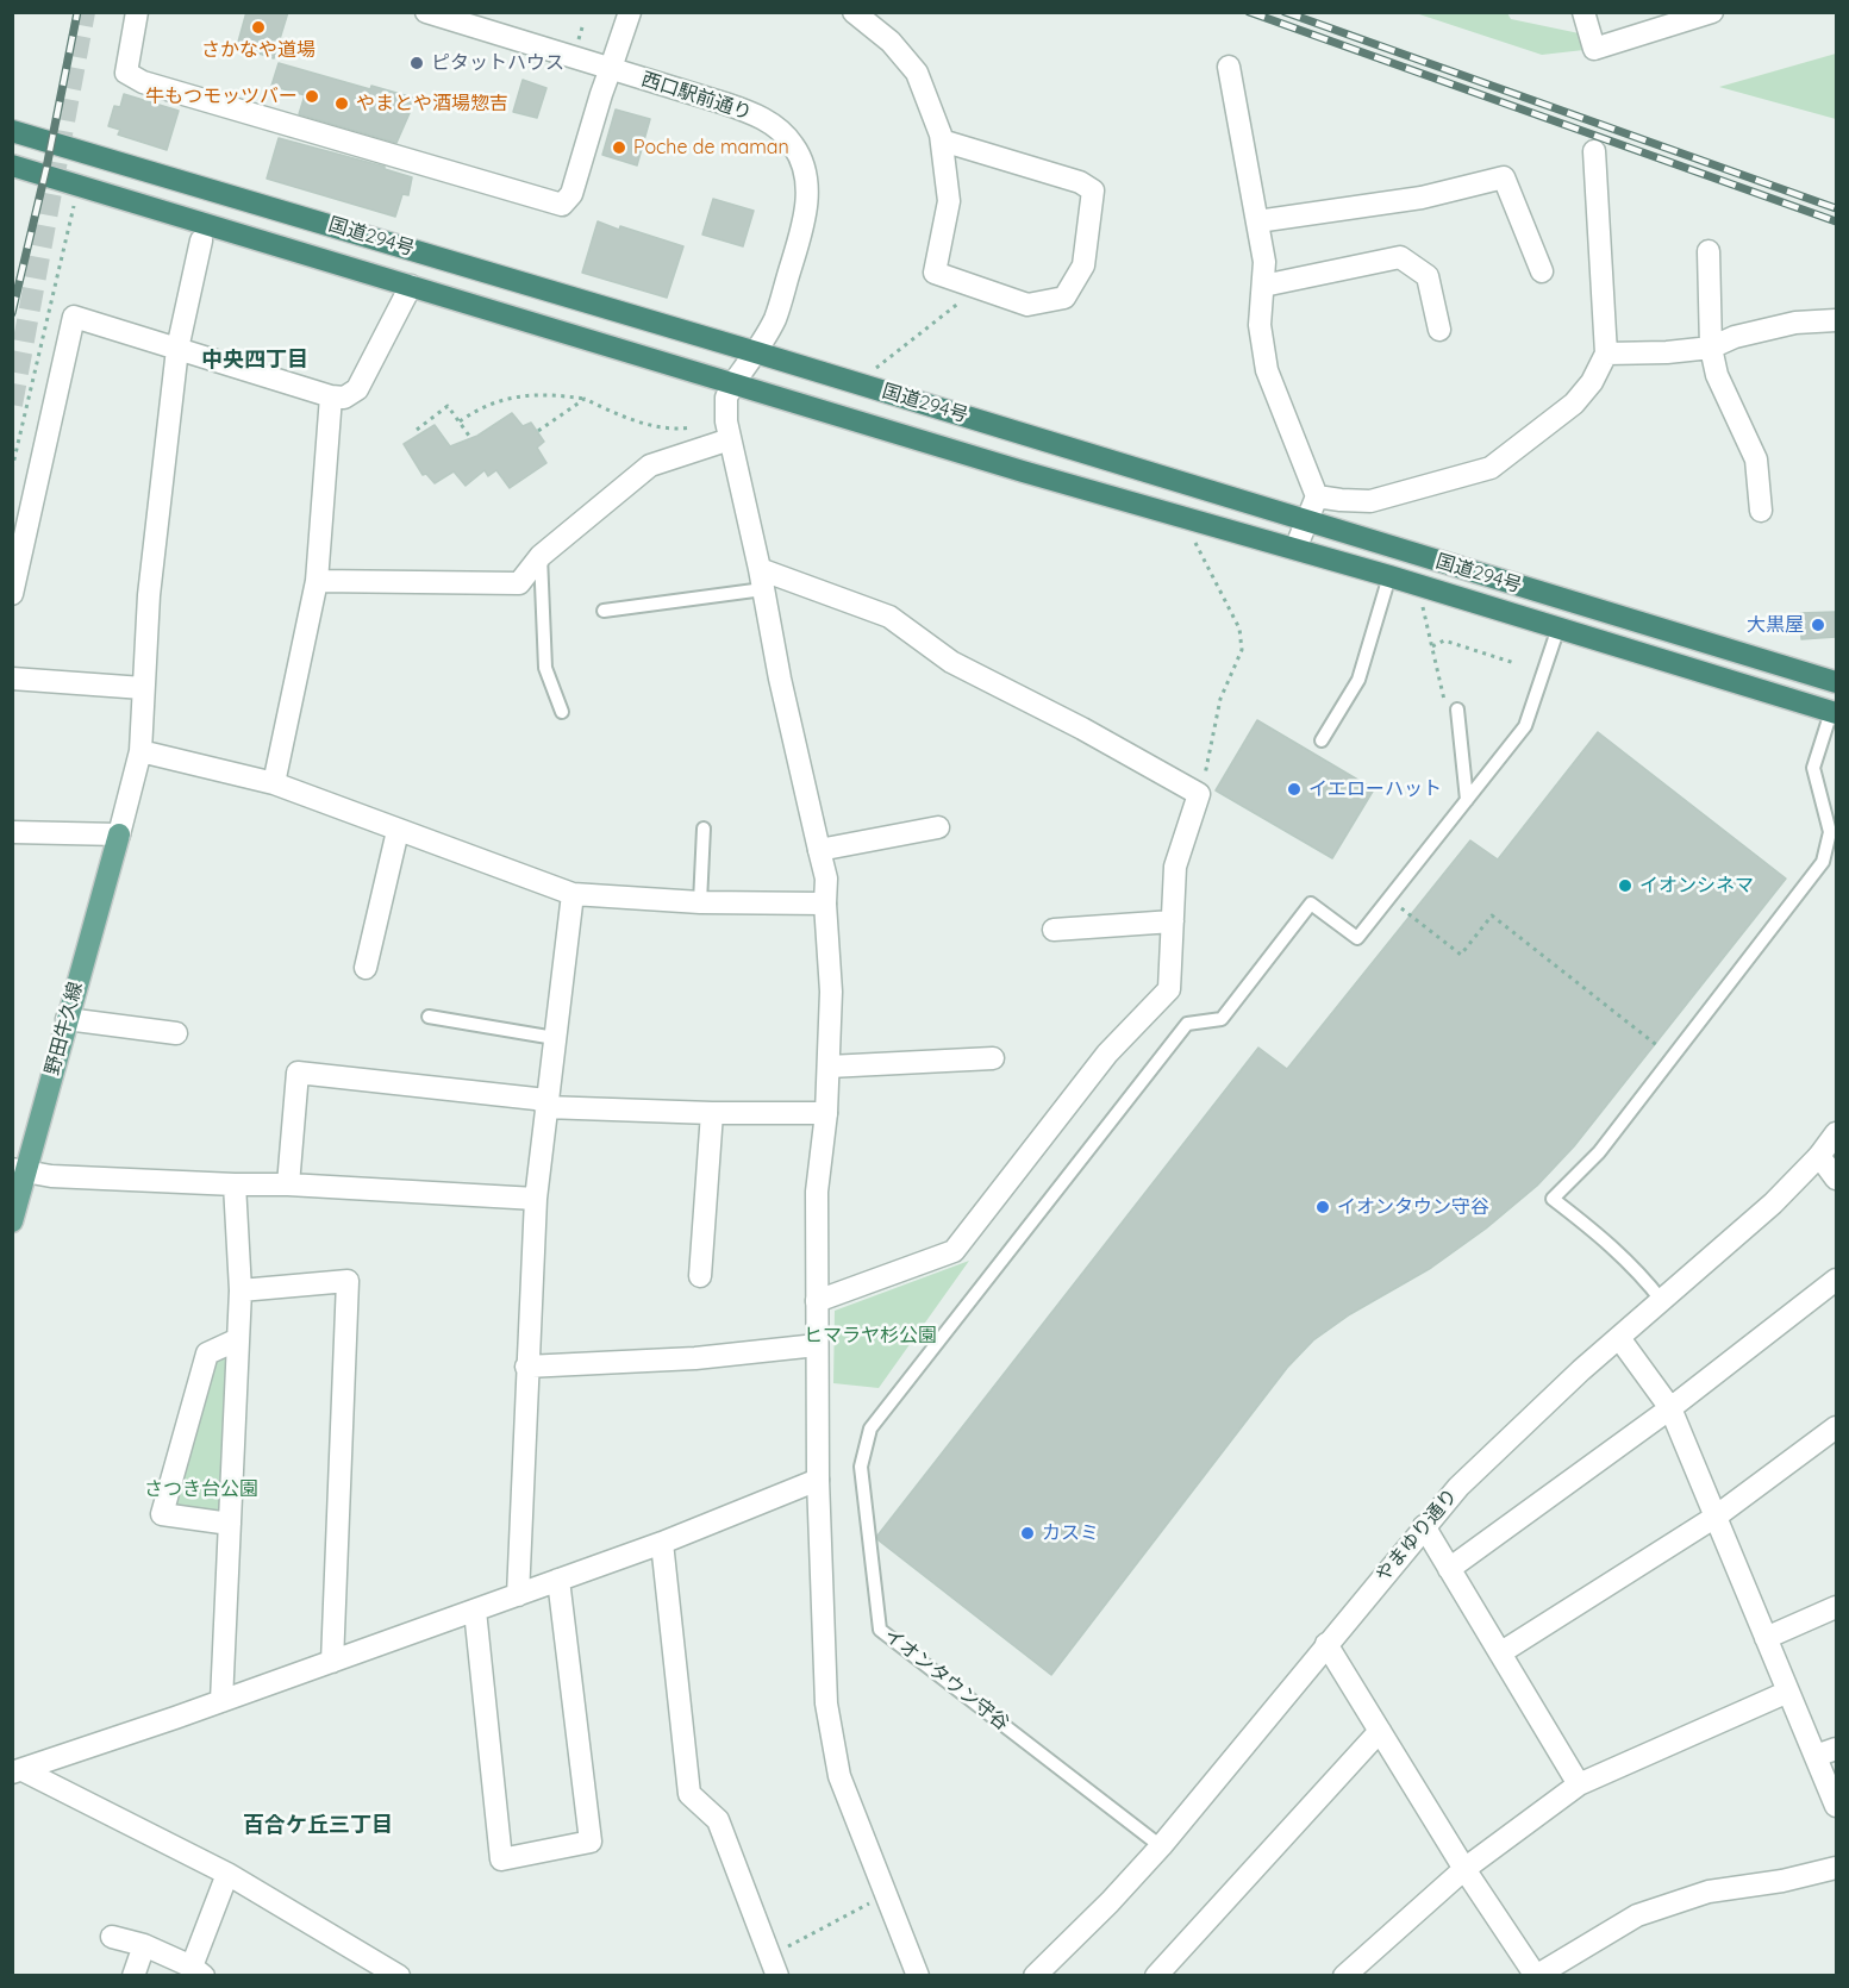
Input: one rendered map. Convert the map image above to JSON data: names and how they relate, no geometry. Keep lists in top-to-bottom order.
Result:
{
  "streets": {
    "highway": ["国道294号"],
    "main road": ["野田牛久線"],
    "street": ["西口駅前通り", "やまゆり通り"],
    "lane": ["イオンタウン守谷"]
  },
  "crossings": [
    ["西口駅前通り", "国道294号"],
    ["国道294号", "イオンタウン守谷"],
    ["やまゆり通り", "イオンタウン守谷"]
  ],
  "districts": ["中央四丁目", "百合ケ丘三丁目"],
  "parks": ["ヒマラヤ杉公園", "さつき台公園"],
  "places": [
    "さかなや道場",
    "ピタットハウス",
    "牛もつモッツバー",
    "やまとや酒場惣吉",
    "Poche de maman",
    "大黒屋",
    "イエローハット",
    "イオンシネマ",
    "イオンタウン守谷",
    "カスミ"
  ]
}
